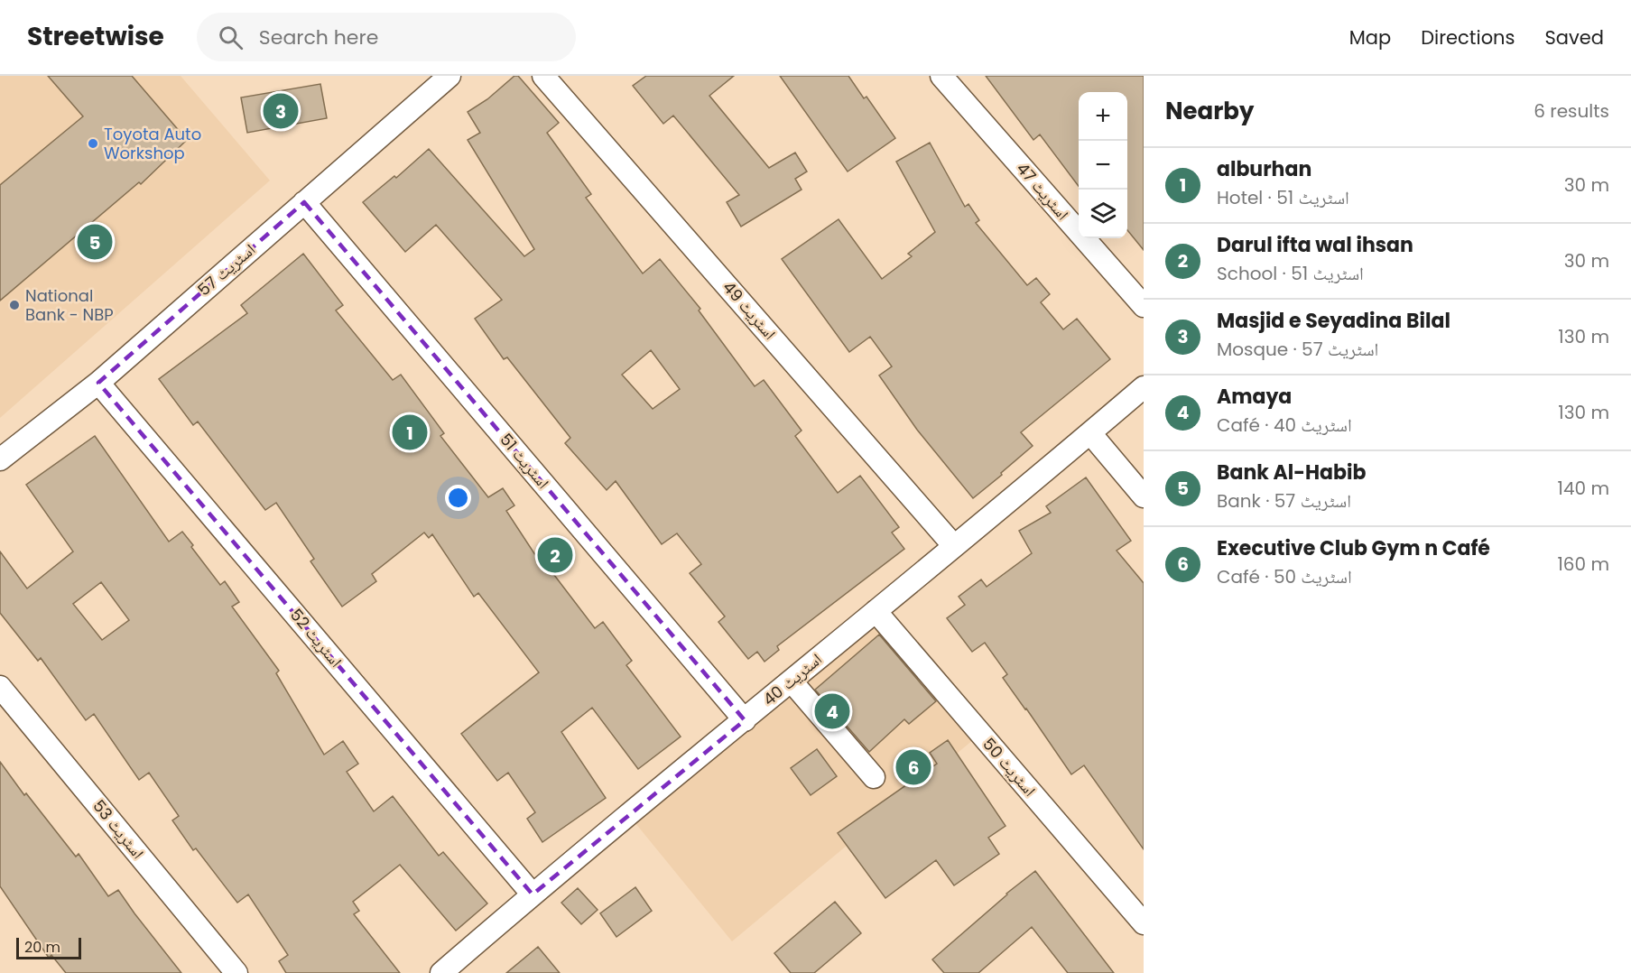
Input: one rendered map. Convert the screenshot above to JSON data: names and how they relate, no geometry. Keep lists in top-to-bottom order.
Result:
{
  "streets": {
    "street": [
      "اسٹریٹ 47",
      "اسٹریٹ 57",
      "اسٹریٹ 49",
      "اسٹریٹ 51",
      "اسٹریٹ 52",
      "اسٹریٹ 40",
      "اسٹریٹ 50",
      "اسٹریٹ 53"
    ]
  },
  "crossings": [
    ["اسٹریٹ 57", "اسٹریٹ 51"],
    ["اسٹریٹ 57", "اسٹریٹ 52"],
    ["اسٹریٹ 49", "اسٹریٹ 40"],
    ["اسٹریٹ 51", "اسٹریٹ 40"],
    ["اسٹریٹ 52", "اسٹریٹ 40"],
    ["اسٹریٹ 40", "اسٹریٹ 50"]
  ],
  "places": ["Toyota Auto Workshop", "National Bank - NBP"],
  "scale_bar": "20 m",
  "page": {
    "header": "Streetwise",
    "search": "Search here",
    "nav": ["Map", "Directions", "Saved"],
    "heading": ["Nearby", "6 results"],
    "pins": [
      "3",
      "5",
      "1",
      "2",
      "4",
      "6"
    ],
    "map_buttons": ["+", "−"],
    "list": [
      {
        "mark": "1",
        "name": "alburhan",
        "note": "Hotel · اسٹریٹ 51",
        "value": "30 m"
      },
      {
        "mark": "2",
        "name": "Darul ifta wal ihsan",
        "note": "School · اسٹریٹ 51",
        "value": "30 m"
      },
      {
        "mark": "3",
        "name": "Masjid e Seyadina Bilal",
        "note": "Mosque · اسٹریٹ 57",
        "value": "130 m"
      },
      {
        "mark": "4",
        "name": "Amaya",
        "note": "Café · اسٹریٹ 40",
        "value": "130 m"
      },
      {
        "mark": "5",
        "name": "Bank Al-Habib",
        "note": "Bank · اسٹریٹ 57",
        "value": "140 m"
      },
      {
        "mark": "6",
        "name": "Executive Club Gym n Café",
        "note": "Café · اسٹریٹ 50",
        "value": "160 m"
      }
    ],
    "scale": "20 m"
  }
}
